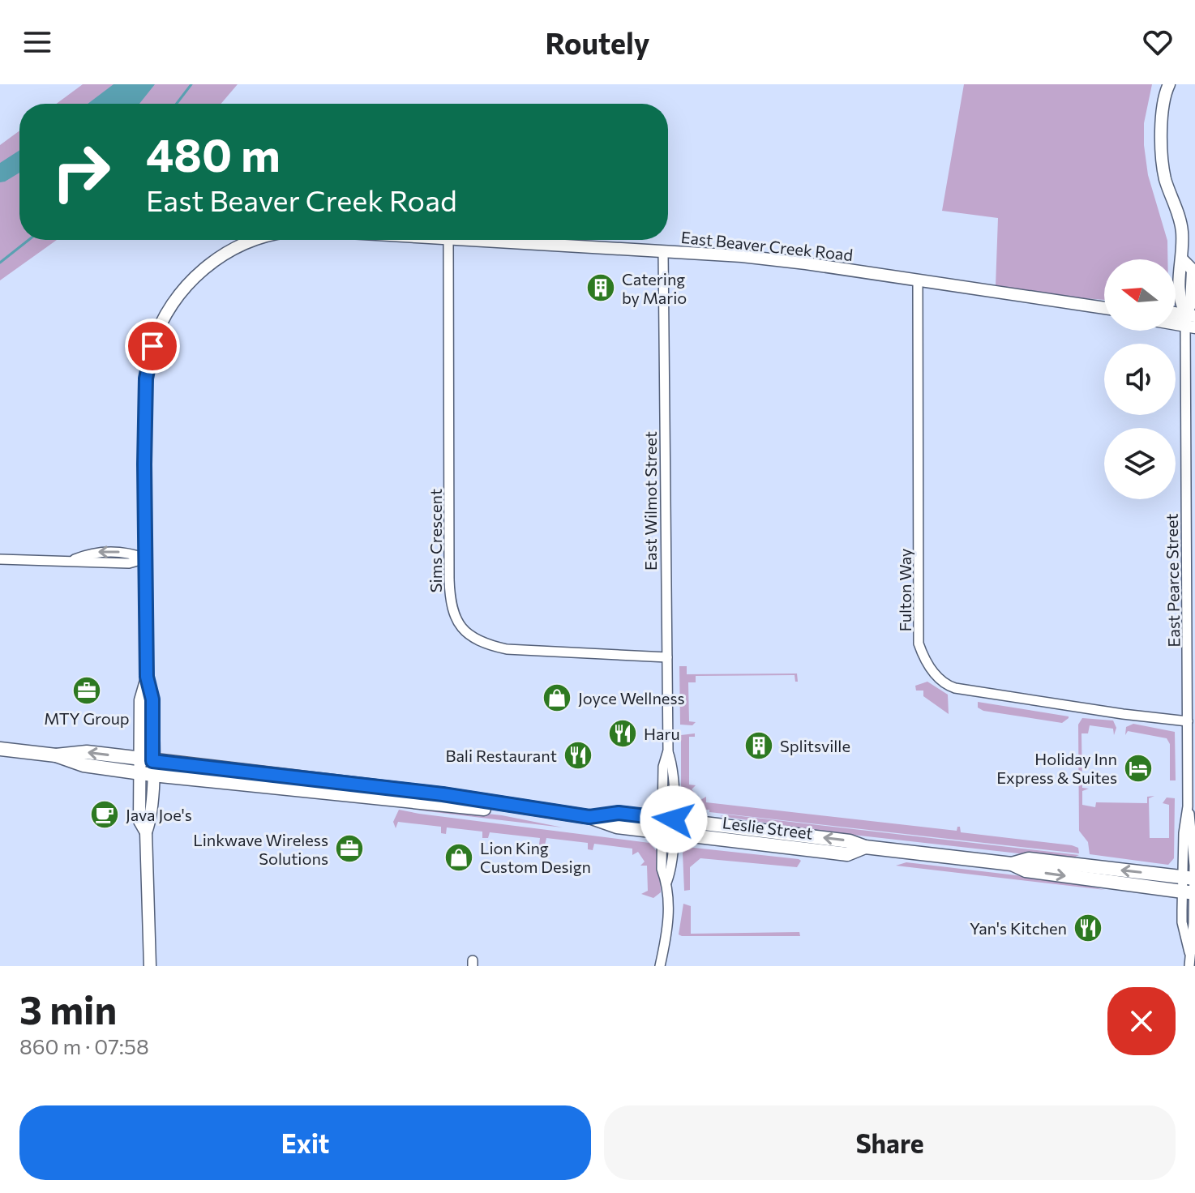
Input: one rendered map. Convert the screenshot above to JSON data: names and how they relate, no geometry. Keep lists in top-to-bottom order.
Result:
{
  "streets": {
    "main road": ["Leslie Street"],
    "street": [
      "East Beaver Creek Road",
      "East Wilmot Street",
      "Sims Crescent",
      "East Pearce Street",
      "Fulton Way"
    ]
  },
  "crossings": [
    ["East Beaver Creek Road", "East Wilmot Street"],
    ["East Beaver Creek Road", "Fulton Way"],
    ["East Wilmot Street", "Sims Crescent"],
    ["East Wilmot Street", "Leslie Street"],
    ["East Pearce Street", "Fulton Way"],
    ["East Pearce Street", "Leslie Street"]
  ],
  "places": {
    "building": ["Catering by Mario", "Splitsville"],
    "office": ["MTY Group", "Linkwave Wireless Solutions"],
    "shop": ["Joyce Wellness", "Lion King Custom Design"],
    "restaurant": ["Haru", "Bali Restaurant", "Yan's Kitchen"],
    "hotel": ["Holiday Inn Express & Suites"],
    "cafe": ["Java Joe's"]
  },
  "north": "left",
  "page": {
    "header": "Routely",
    "turn": ["480 m", "East Beaver Creek Road"],
    "heading": ["3 min", "860 m · 07:58"],
    "buttons": ["Exit", "Share"]
  }
}
